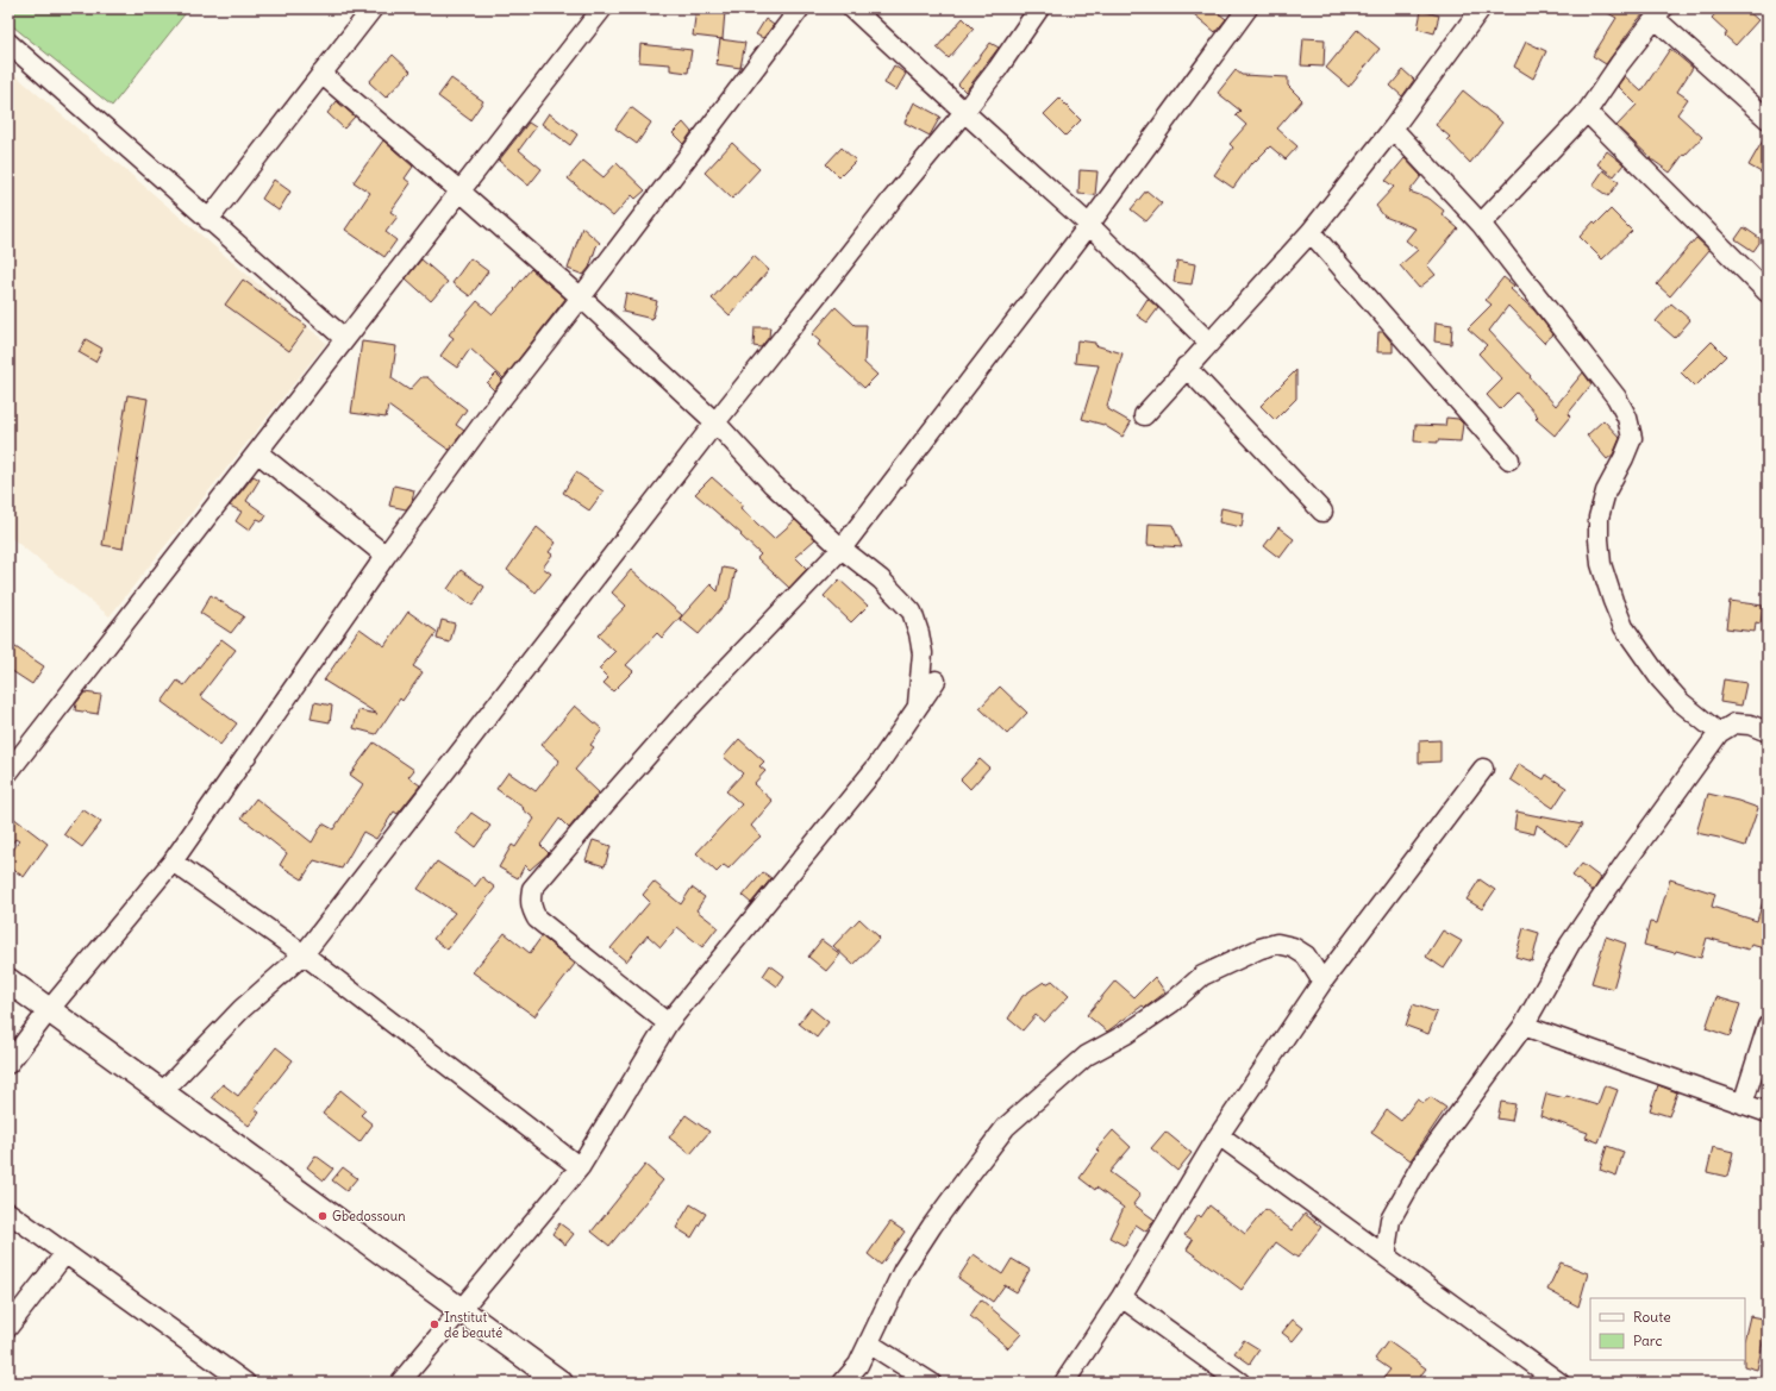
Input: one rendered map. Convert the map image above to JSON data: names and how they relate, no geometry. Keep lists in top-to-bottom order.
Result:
{
  "places": ["Gbedossoun", "Institut de beauté"],
  "legend": ["Route", "Parc"]
}
